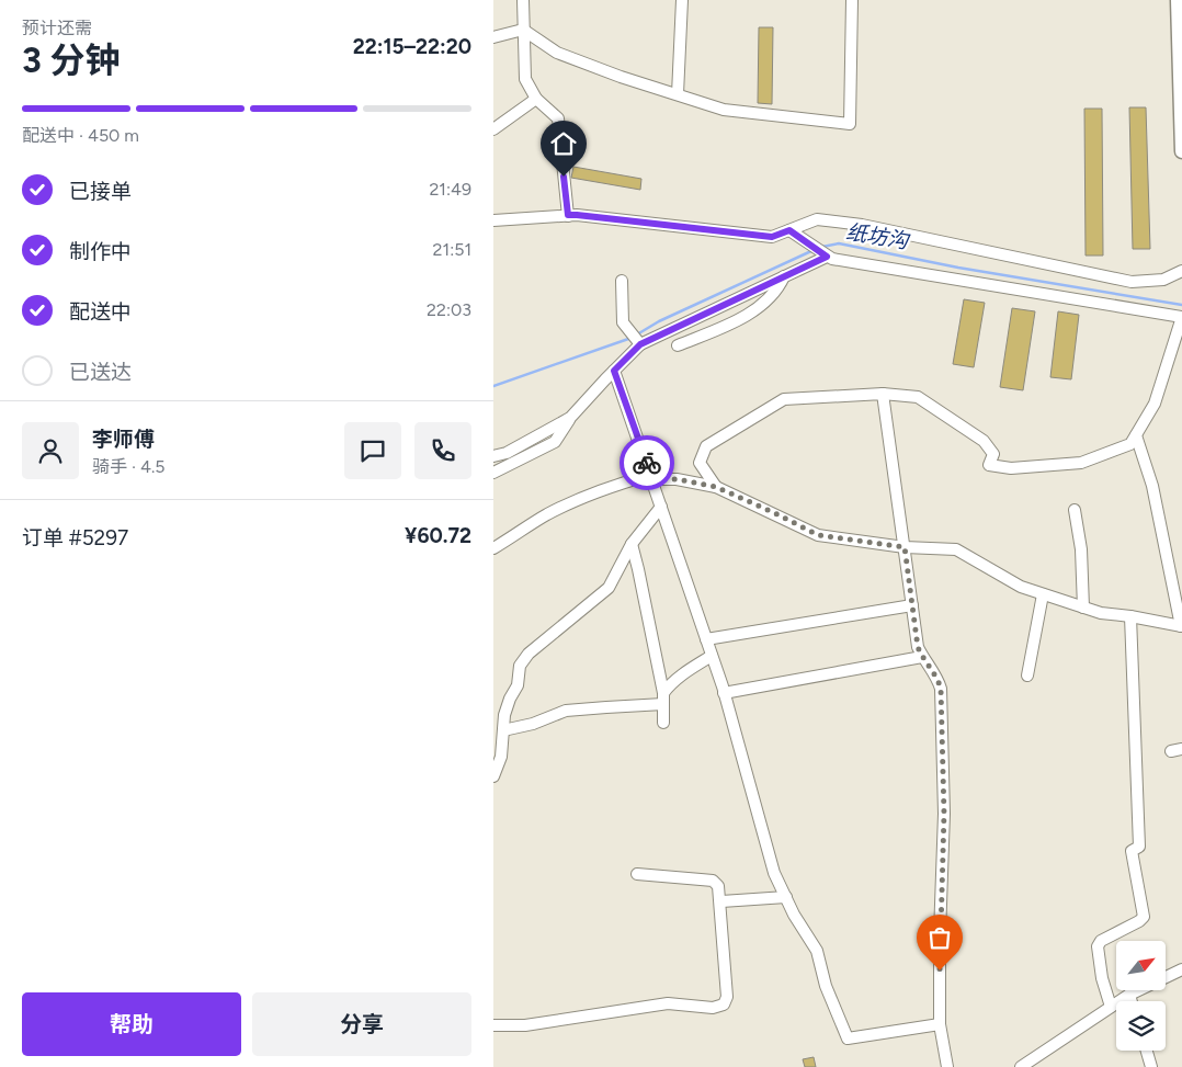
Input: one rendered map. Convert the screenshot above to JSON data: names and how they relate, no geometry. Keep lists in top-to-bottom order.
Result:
{
  "water": ["纸坊沟"],
  "north": "top right",
  "page": {
    "heading": ["3 分钟", "预计还需", "22:15–22:20"],
    "panel": [
      "李师傅",
      "骑手 · 4.5",
      "订单 #5297",
      "¥60.72"
    ],
    "bar": "配送中 · 450 m",
    "list": [
      ["已接单", "21:49"],
      ["制作中", "21:51"],
      ["配送中", "22:03"],
      "已送达"
    ],
    "buttons": ["帮助", "分享"]
  }
}
